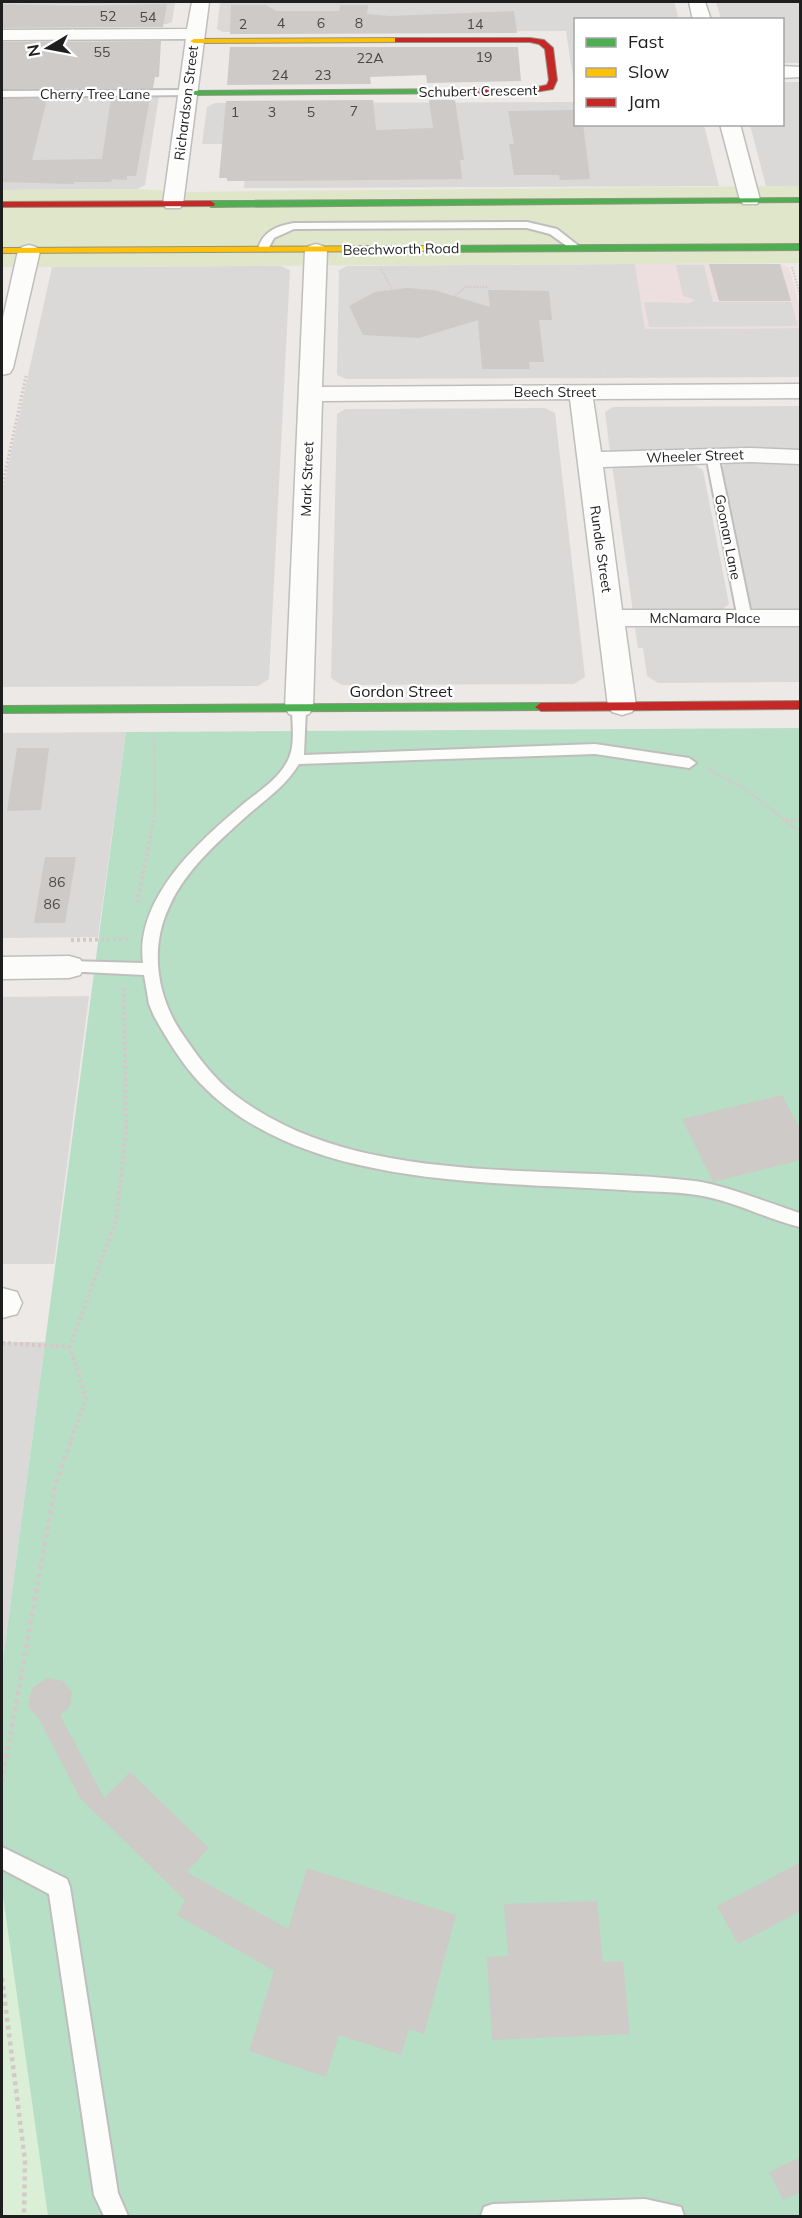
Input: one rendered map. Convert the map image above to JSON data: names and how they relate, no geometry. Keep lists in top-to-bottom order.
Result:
{
  "streets": {
    "main road": ["Schubert Crescent", "Beechworth Road", "Gordon Street"],
    "street": [
      "Richardson Street",
      "Beech Street",
      "Wheeler Street",
      "Mark Street",
      "Rundle Street",
      "McNamara Place"
    ],
    "lane": ["Cherry Tree Lane", "Goonan Lane"]
  },
  "crossings": [
    ["Schubert Crescent", "Cherry Tree Lane"],
    ["Schubert Crescent", "Richardson Street"],
    ["Cherry Tree Lane", "Richardson Street"],
    ["Beechworth Road", "Mark Street"],
    ["Beech Street", "Mark Street"],
    ["Beech Street", "Rundle Street"],
    ["Wheeler Street", "Goonan Lane"],
    ["Wheeler Street", "Rundle Street"],
    ["Mark Street", "Gordon Street"],
    ["Goonan Lane", "McNamara Place"],
    ["Rundle Street", "McNamara Place"],
    ["Rundle Street", "Gordon Street"]
  ],
  "house_numbers": [
    "52",
    "54",
    "4",
    "6",
    "8",
    "2",
    "14",
    "55",
    "19",
    "22A",
    "24",
    "23",
    "7",
    "1",
    "3",
    "5",
    "86",
    "86"
  ],
  "legend": ["Fast", "Slow", "Jam"],
  "north": "left"
}
